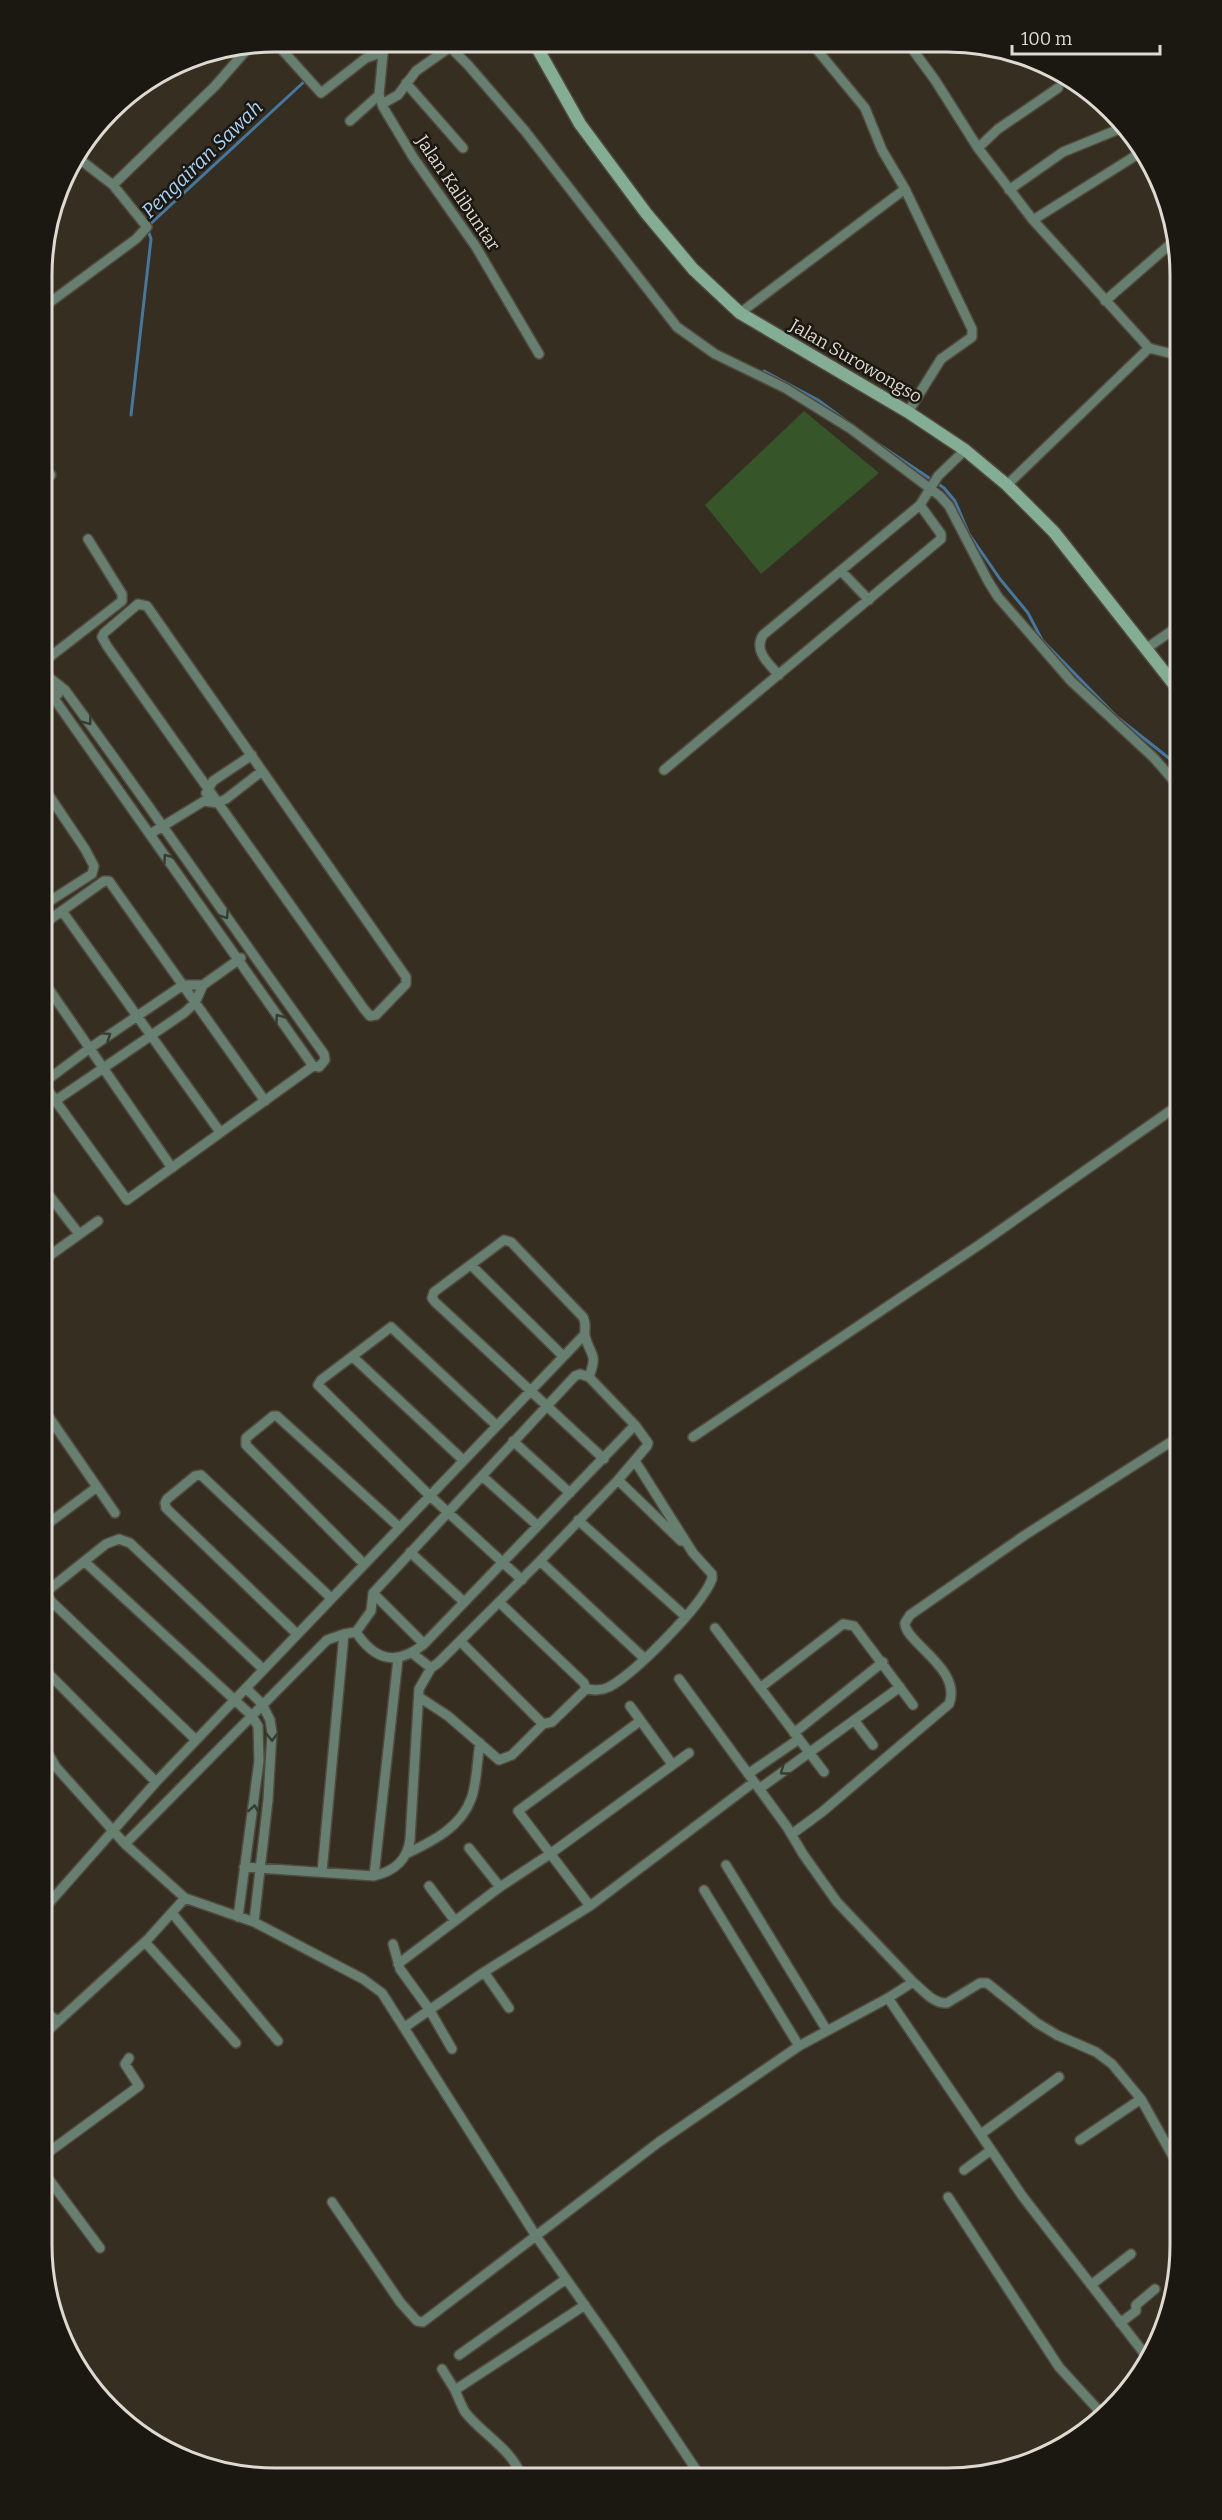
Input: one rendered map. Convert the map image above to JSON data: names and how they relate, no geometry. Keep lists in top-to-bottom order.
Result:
{
  "streets": {
    "street": ["Jalan Kalibuntar", "Jalan Surowongso"]
  },
  "water": ["Pengairan Sawah"],
  "scale_bar": "100 m"
}
